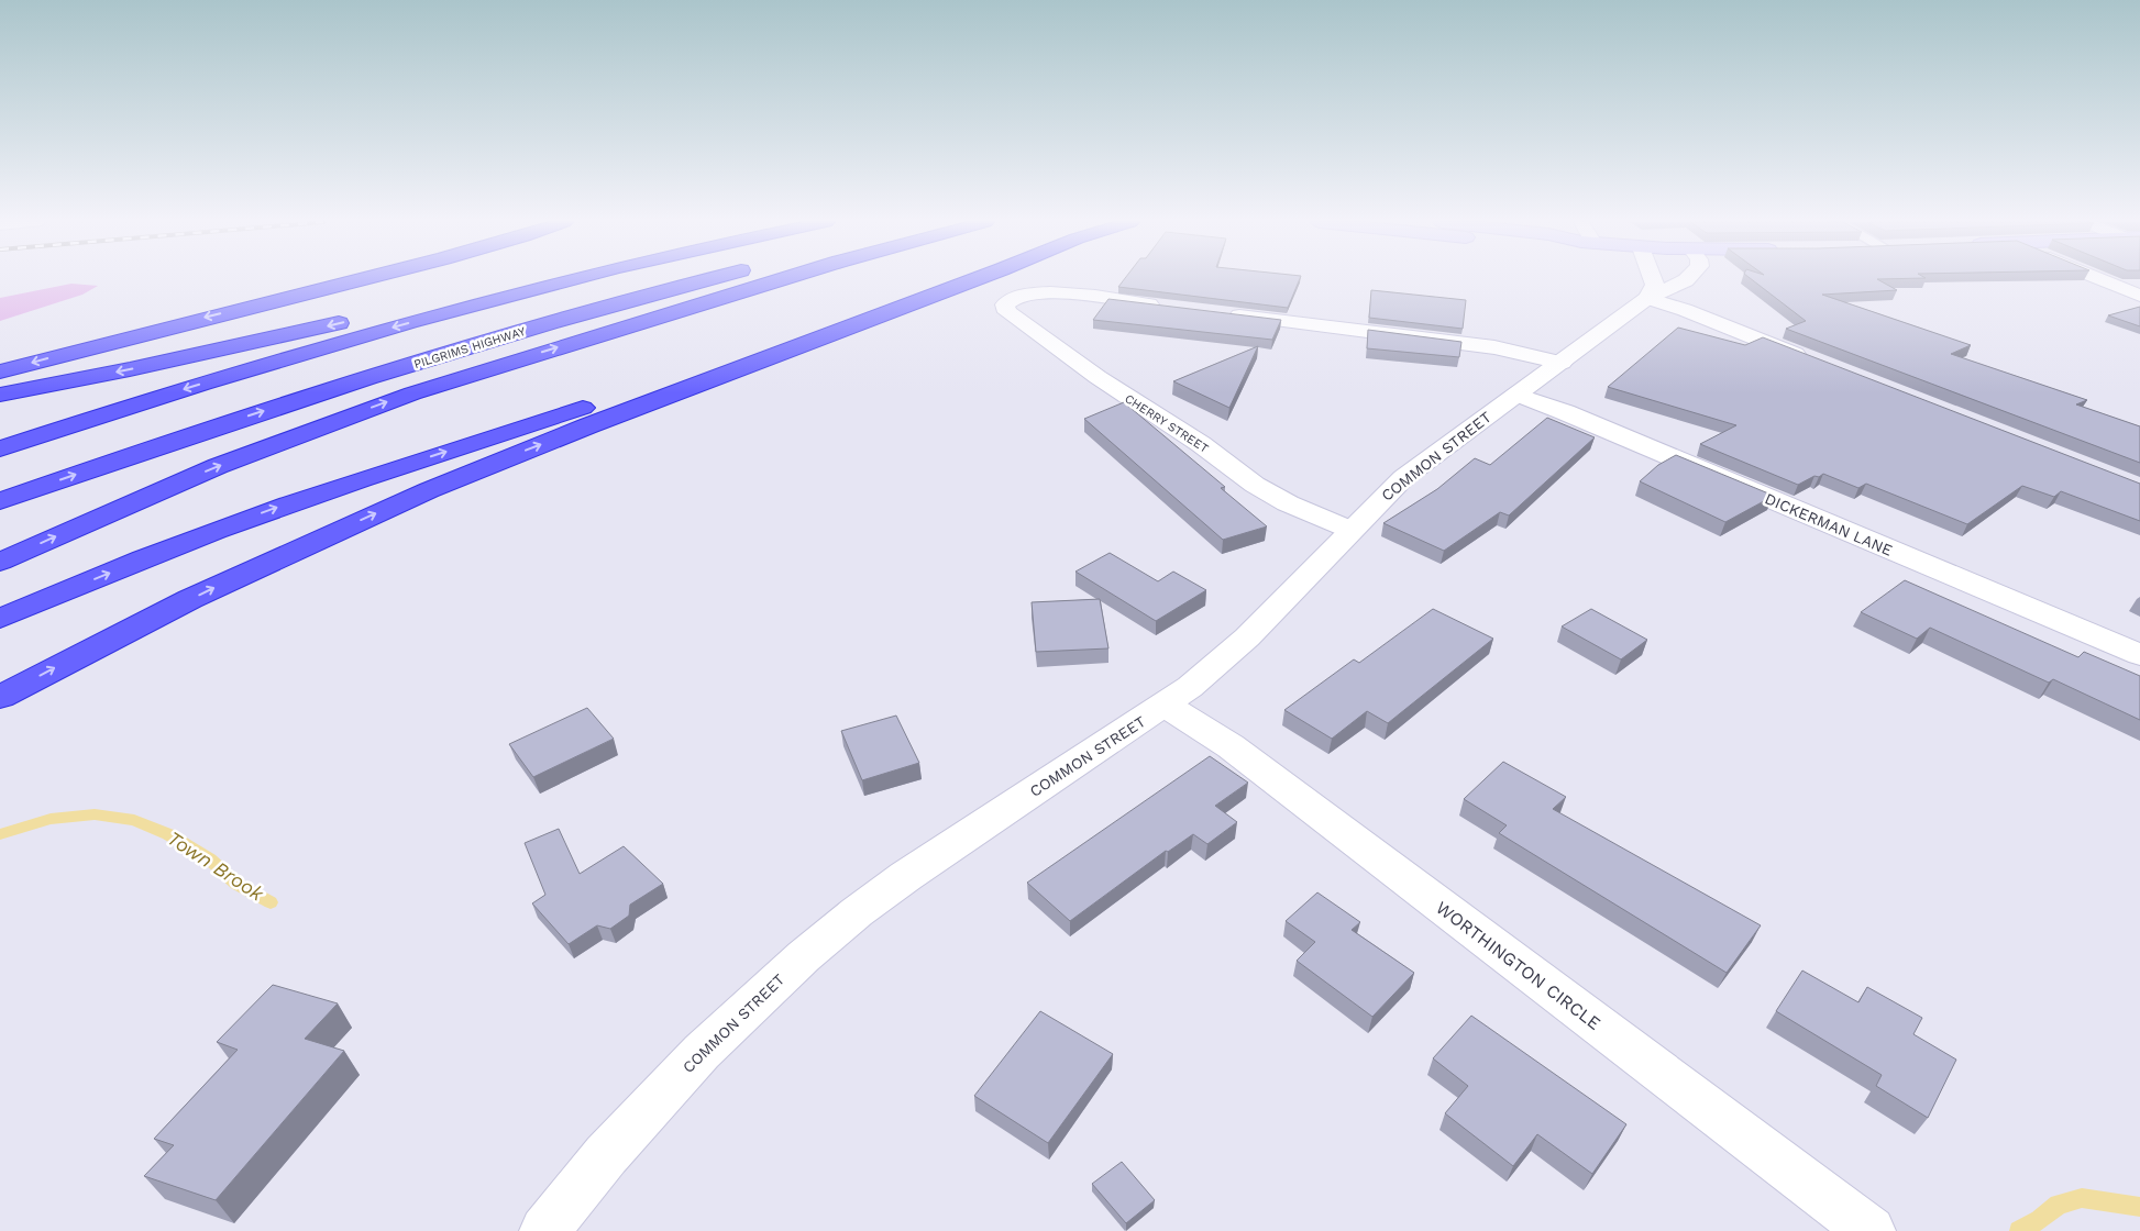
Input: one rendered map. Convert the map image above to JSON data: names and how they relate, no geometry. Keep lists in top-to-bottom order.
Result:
{
  "streets": {
    "highway": ["PILGRIMS HIGHWAY"],
    "street": [
      "CHERRY STREET",
      "COMMON STREET",
      "DICKERMAN LANE",
      "WORTHINGTON CIRCLE"
    ]
  },
  "crossings": [
    ["CHERRY STREET", "COMMON STREET"],
    ["COMMON STREET", "DICKERMAN LANE"],
    ["COMMON STREET", "WORTHINGTON CIRCLE"]
  ],
  "water": ["Town Brook"]
}
